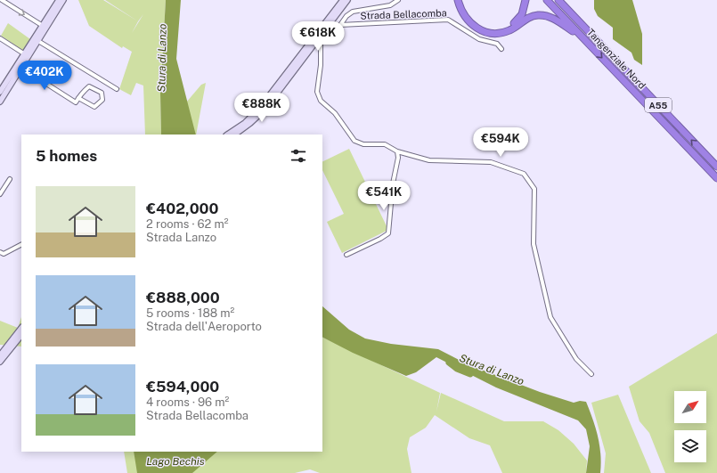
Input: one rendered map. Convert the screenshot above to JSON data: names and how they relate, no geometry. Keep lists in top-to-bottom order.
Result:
{
  "streets": {
    "highway": ["Tangenziale Nord", "A55"],
    "street": ["Strada Bellacomba"]
  },
  "water": ["Stura di Lanzo", "Lago Bechis"],
  "north": "top right",
  "page": {
    "price": [
      "€618K",
      "€402K",
      "€888K",
      "€594K",
      "€541K"
    ],
    "heading": "5 homes",
    "list": [
      {
        "name": "€402,000",
        "note": "2 rooms · 62 m² · Strada Lanzo"
      },
      {
        "name": "€888,000",
        "note": "5 rooms · 188 m² · Strada dell'Aeroporto"
      },
      {
        "name": "€594,000",
        "note": "4 rooms · 96 m² · Strada Bellacomba"
      }
    ]
  }
}
